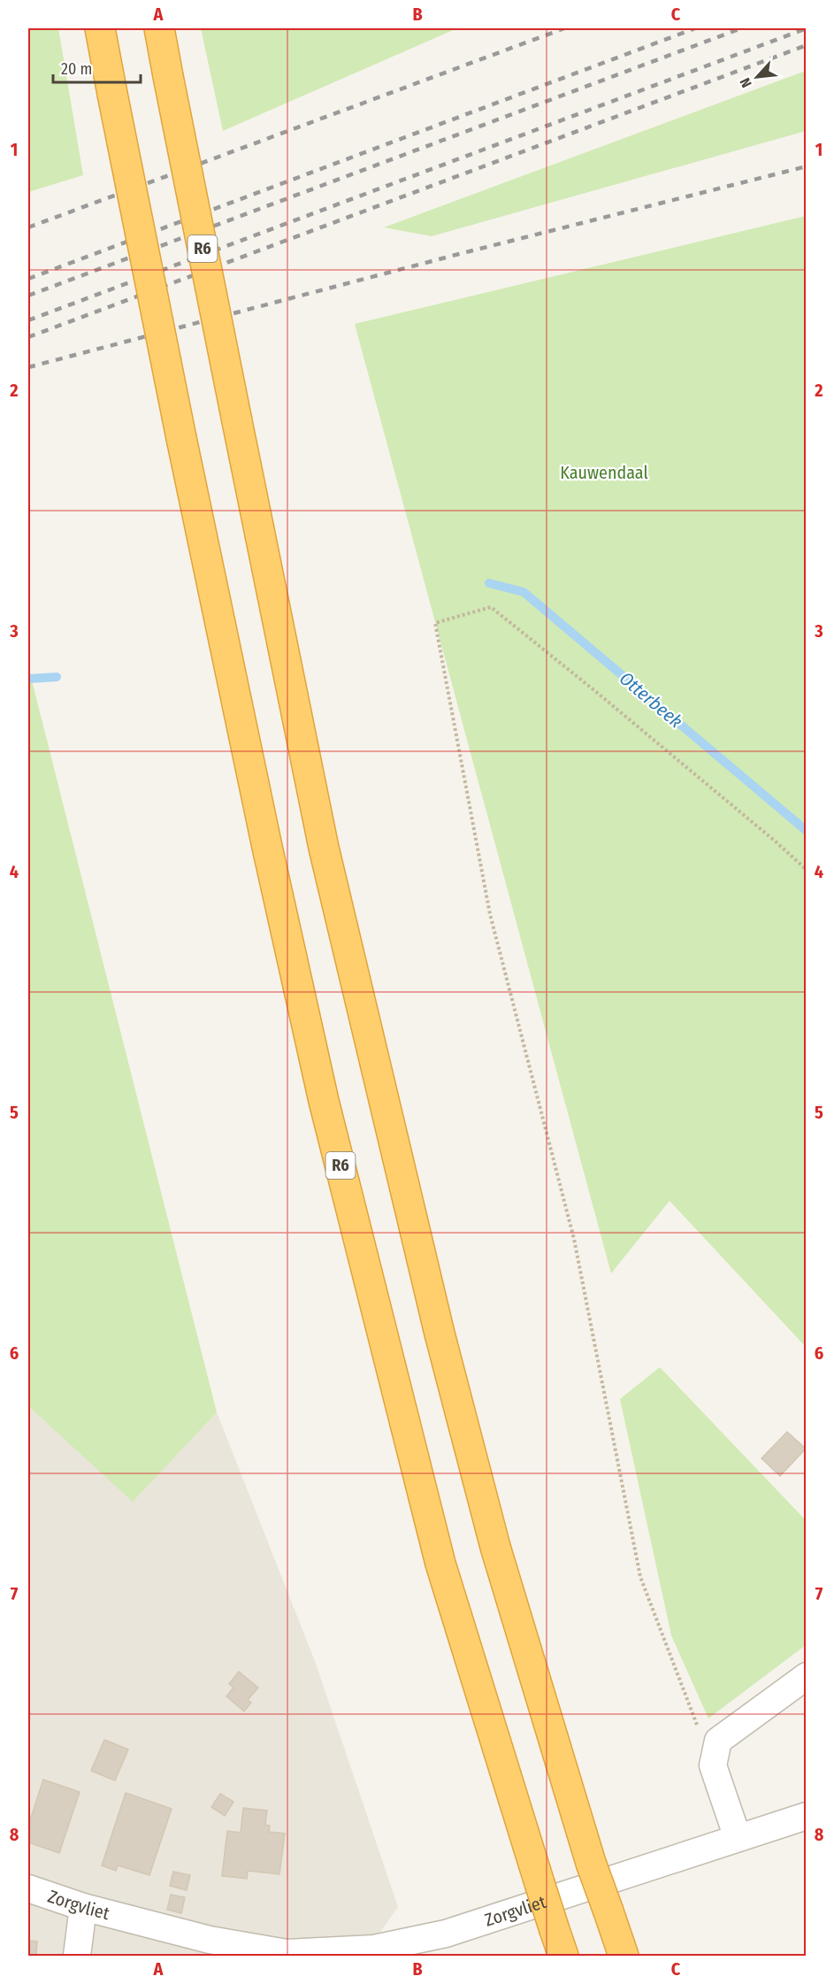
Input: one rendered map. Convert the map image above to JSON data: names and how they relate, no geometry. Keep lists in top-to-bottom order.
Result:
{
  "streets": {
    "highway": ["R6"],
    "street": ["Zorgvliet"]
  },
  "water": ["Otterbeek"],
  "parks": ["Kauwendaal"],
  "scale_bar": "20 m",
  "north": "bottom left",
  "grid": {
    "columns": ["A", "B", "C"],
    "rows": [
      "1",
      "2",
      "3",
      "4",
      "5",
      "6",
      "7",
      "8"
    ]
  }
}
